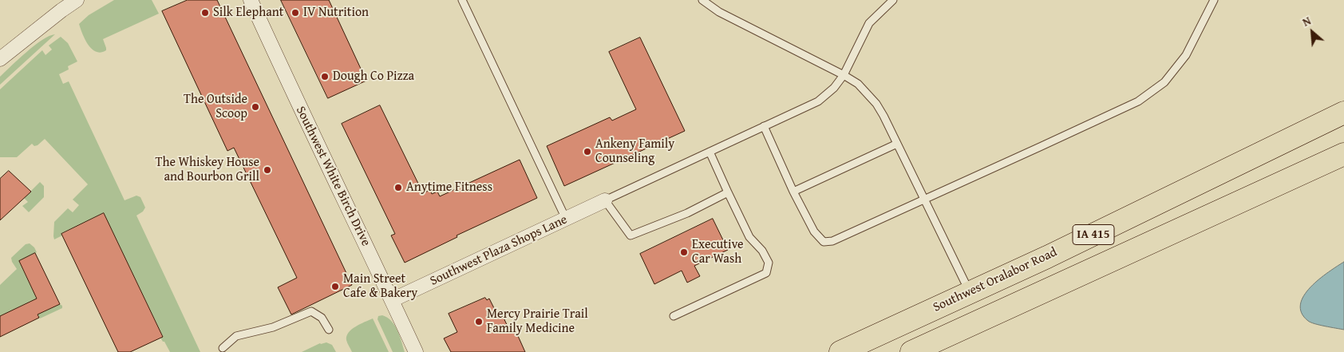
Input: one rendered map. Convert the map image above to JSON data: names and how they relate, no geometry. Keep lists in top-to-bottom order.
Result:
{
  "streets": {
    "main road": ["IA 415", "Southwest Oralabor Road"],
    "street": ["Southwest White Birch Drive", "Southwest Plaza Shops Lane"]
  },
  "crossings": [
    ["Southwest White Birch Drive", "Southwest Plaza Shops Lane"]
  ],
  "places": [
    "Silk Elephant",
    "IV Nutrition",
    "Dough Co Pizza",
    "The Outside Scoop",
    "Ankeny Family Counseling",
    "The Whiskey House and Bourbon Grill",
    "Anytime Fitness",
    "Executive Car Wash",
    "Main Street Cafe & Bakery",
    "Mercy Prairie Trail Family Medicine"
  ],
  "north": "top left"
}
